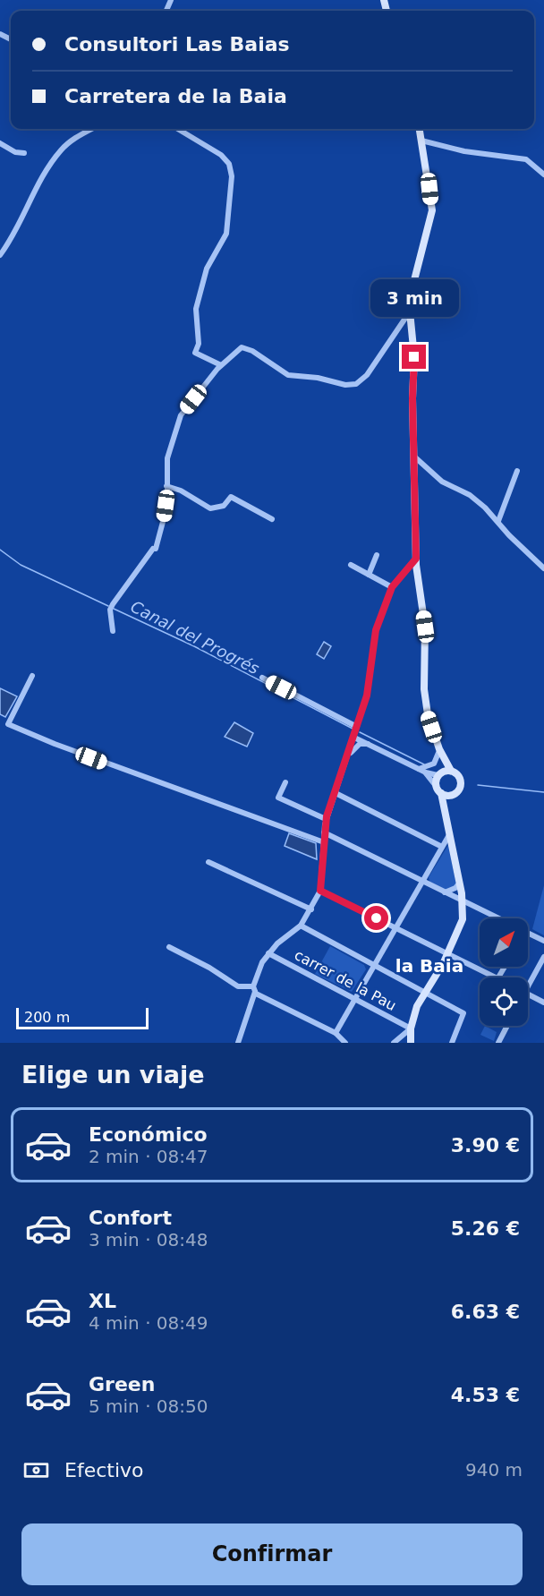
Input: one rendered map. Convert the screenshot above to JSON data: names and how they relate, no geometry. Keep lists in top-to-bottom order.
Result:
{
  "streets": {
    "street": ["carrer de la Pau"]
  },
  "districts": ["la Baia"],
  "water": ["Canal del Progrés"],
  "scale_bar": "200 m",
  "north": "top right",
  "page": {
    "banner": ["Consultori Las Baias", "Carretera de la Baia"],
    "bubble": "3 min",
    "scale": "200 m",
    "heading": "Elige un viaje",
    "list": [
      {
        "name": "Económico",
        "note": "2 min · 08:47",
        "value": "3.90 €"
      },
      {
        "name": "Confort",
        "note": "3 min · 08:48",
        "value": "5.26 €"
      },
      {
        "name": "XL",
        "note": "4 min · 08:49",
        "value": "6.63 €"
      },
      {
        "name": "Green",
        "note": "5 min · 08:50",
        "value": "4.53 €"
      }
    ],
    "pay": ["Efectivo", "940 m"],
    "buttons": "Confirmar"
  }
}
